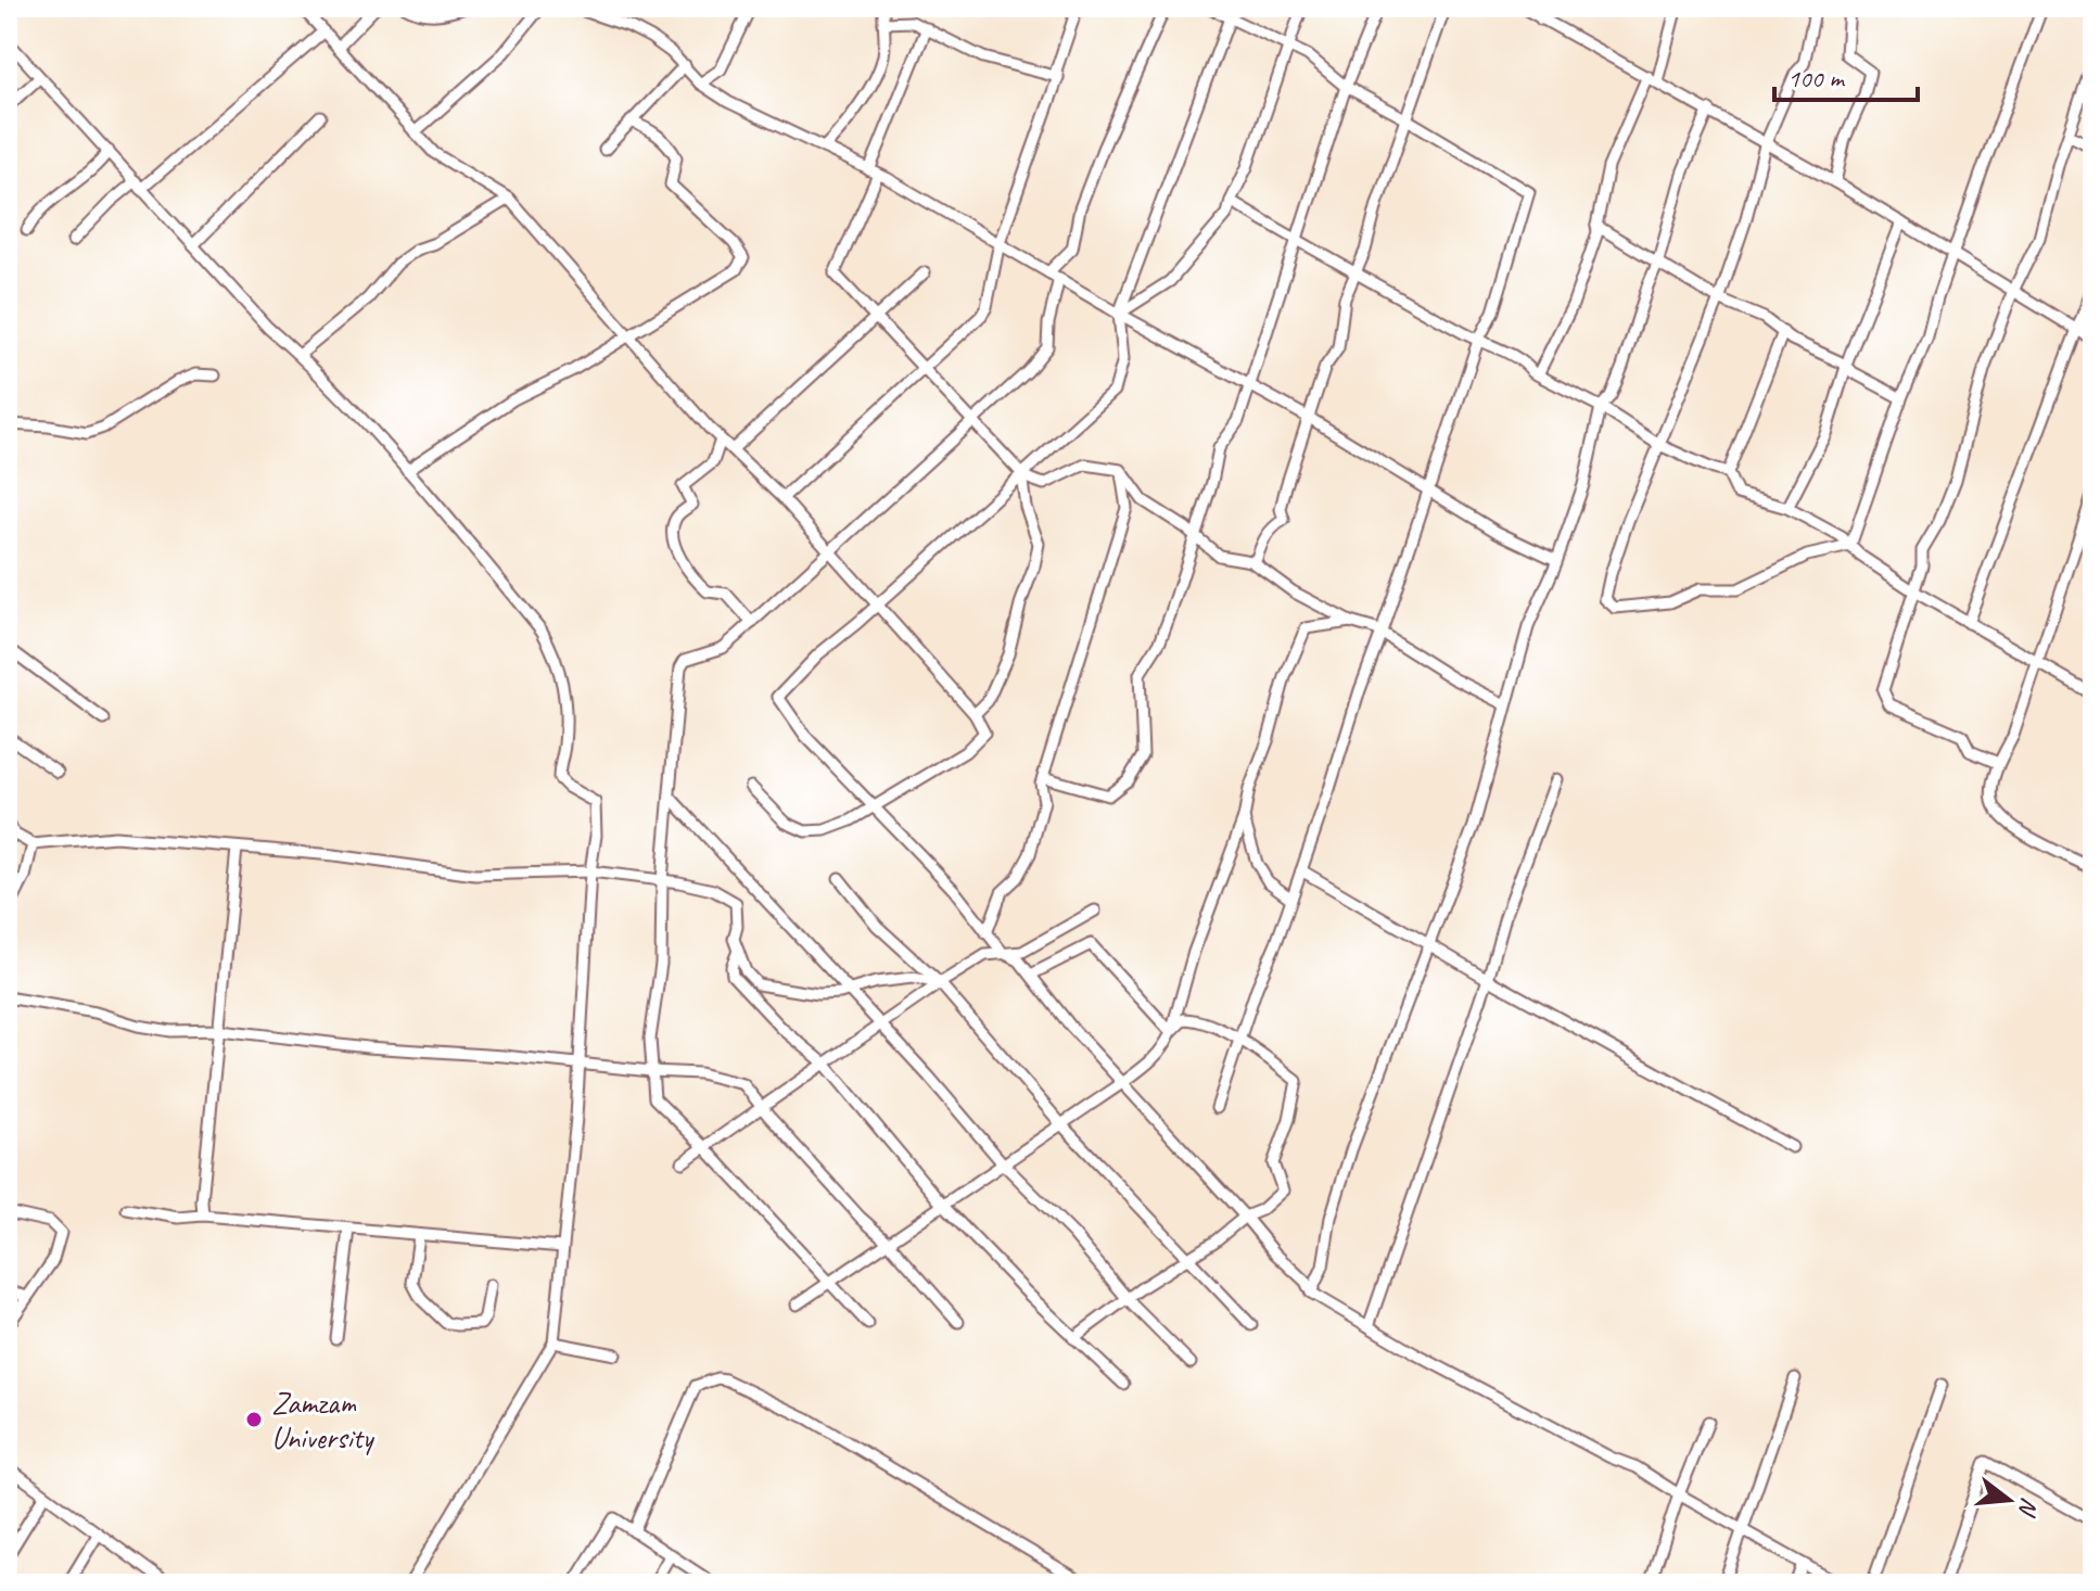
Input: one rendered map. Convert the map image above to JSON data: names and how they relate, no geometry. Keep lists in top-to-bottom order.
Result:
{
  "places": ["Zamzam University"],
  "scale_bar": "100 m",
  "north": "right"
}
